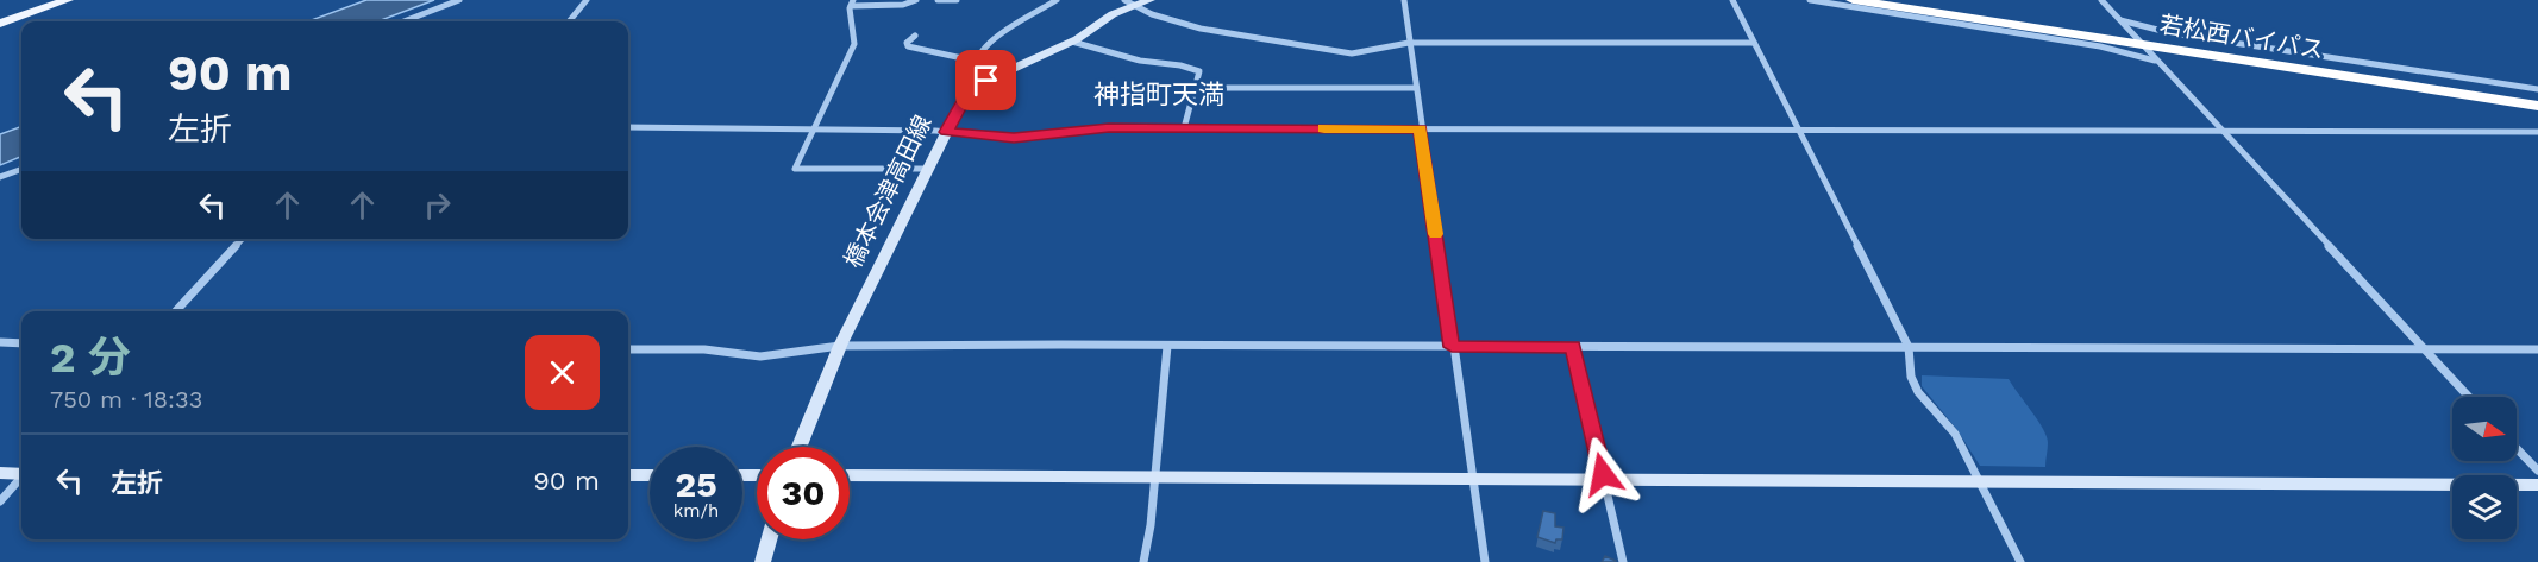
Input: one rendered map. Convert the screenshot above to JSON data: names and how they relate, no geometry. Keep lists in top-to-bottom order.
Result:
{
  "streets": {
    "highway": ["若松西バイパス"],
    "street": ["橋本会津高田線"]
  },
  "districts": ["神指町天満"],
  "north": "right",
  "page": {
    "turn": ["90 m", "左折"],
    "heading": ["2 分", "750 m · 18:33"],
    "list": [
      {
        "name": "左折",
        "value": "90 m"
      }
    ],
    "speed": "25 km/h",
    "limit": "30"
  }
}
